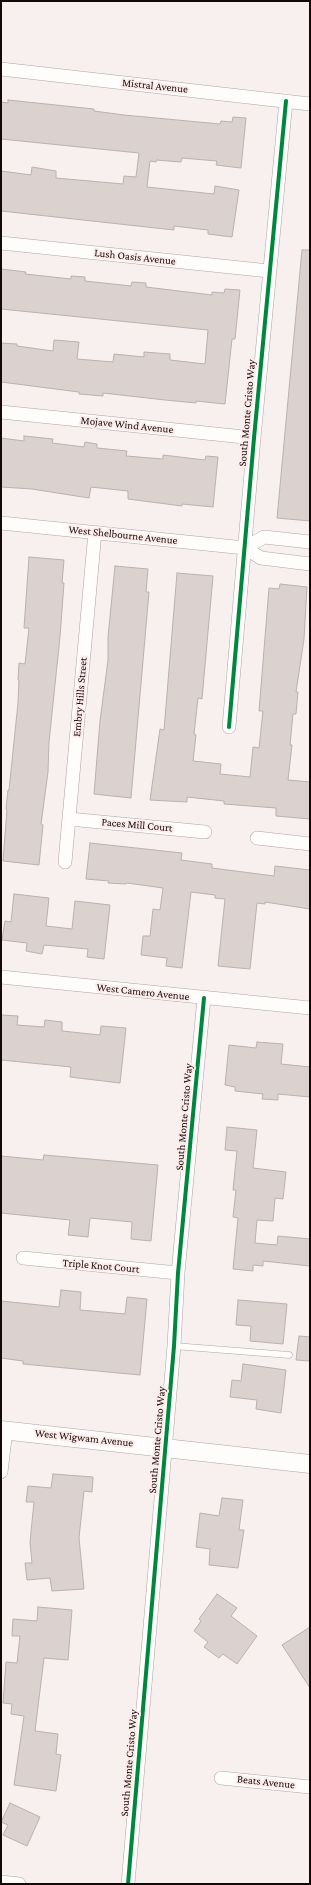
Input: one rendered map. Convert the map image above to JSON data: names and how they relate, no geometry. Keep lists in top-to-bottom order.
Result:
{
  "streets": {
    "street": [
      "Mistral Avenue",
      "Lush Oasis Avenue",
      "South Monte Cristo Way",
      "Mojave Wind Avenue",
      "West Shelbourne Avenue",
      "Embry Hills Street",
      "Paces Mill Court",
      "West Camero Avenue",
      "Triple Knot Court",
      "West Wigwam Avenue",
      "Beats Avenue"
    ]
  },
  "crossings": [
    ["Mistral Avenue", "South Monte Cristo Way"],
    ["Lush Oasis Avenue", "South Monte Cristo Way"],
    ["South Monte Cristo Way", "Mojave Wind Avenue"],
    ["South Monte Cristo Way", "West Shelbourne Avenue"],
    ["South Monte Cristo Way", "West Camero Avenue"],
    ["South Monte Cristo Way", "Triple Knot Court"],
    ["South Monte Cristo Way", "West Wigwam Avenue"],
    ["West Shelbourne Avenue", "Embry Hills Street"],
    ["Embry Hills Street", "Paces Mill Court"]
  ]
}
